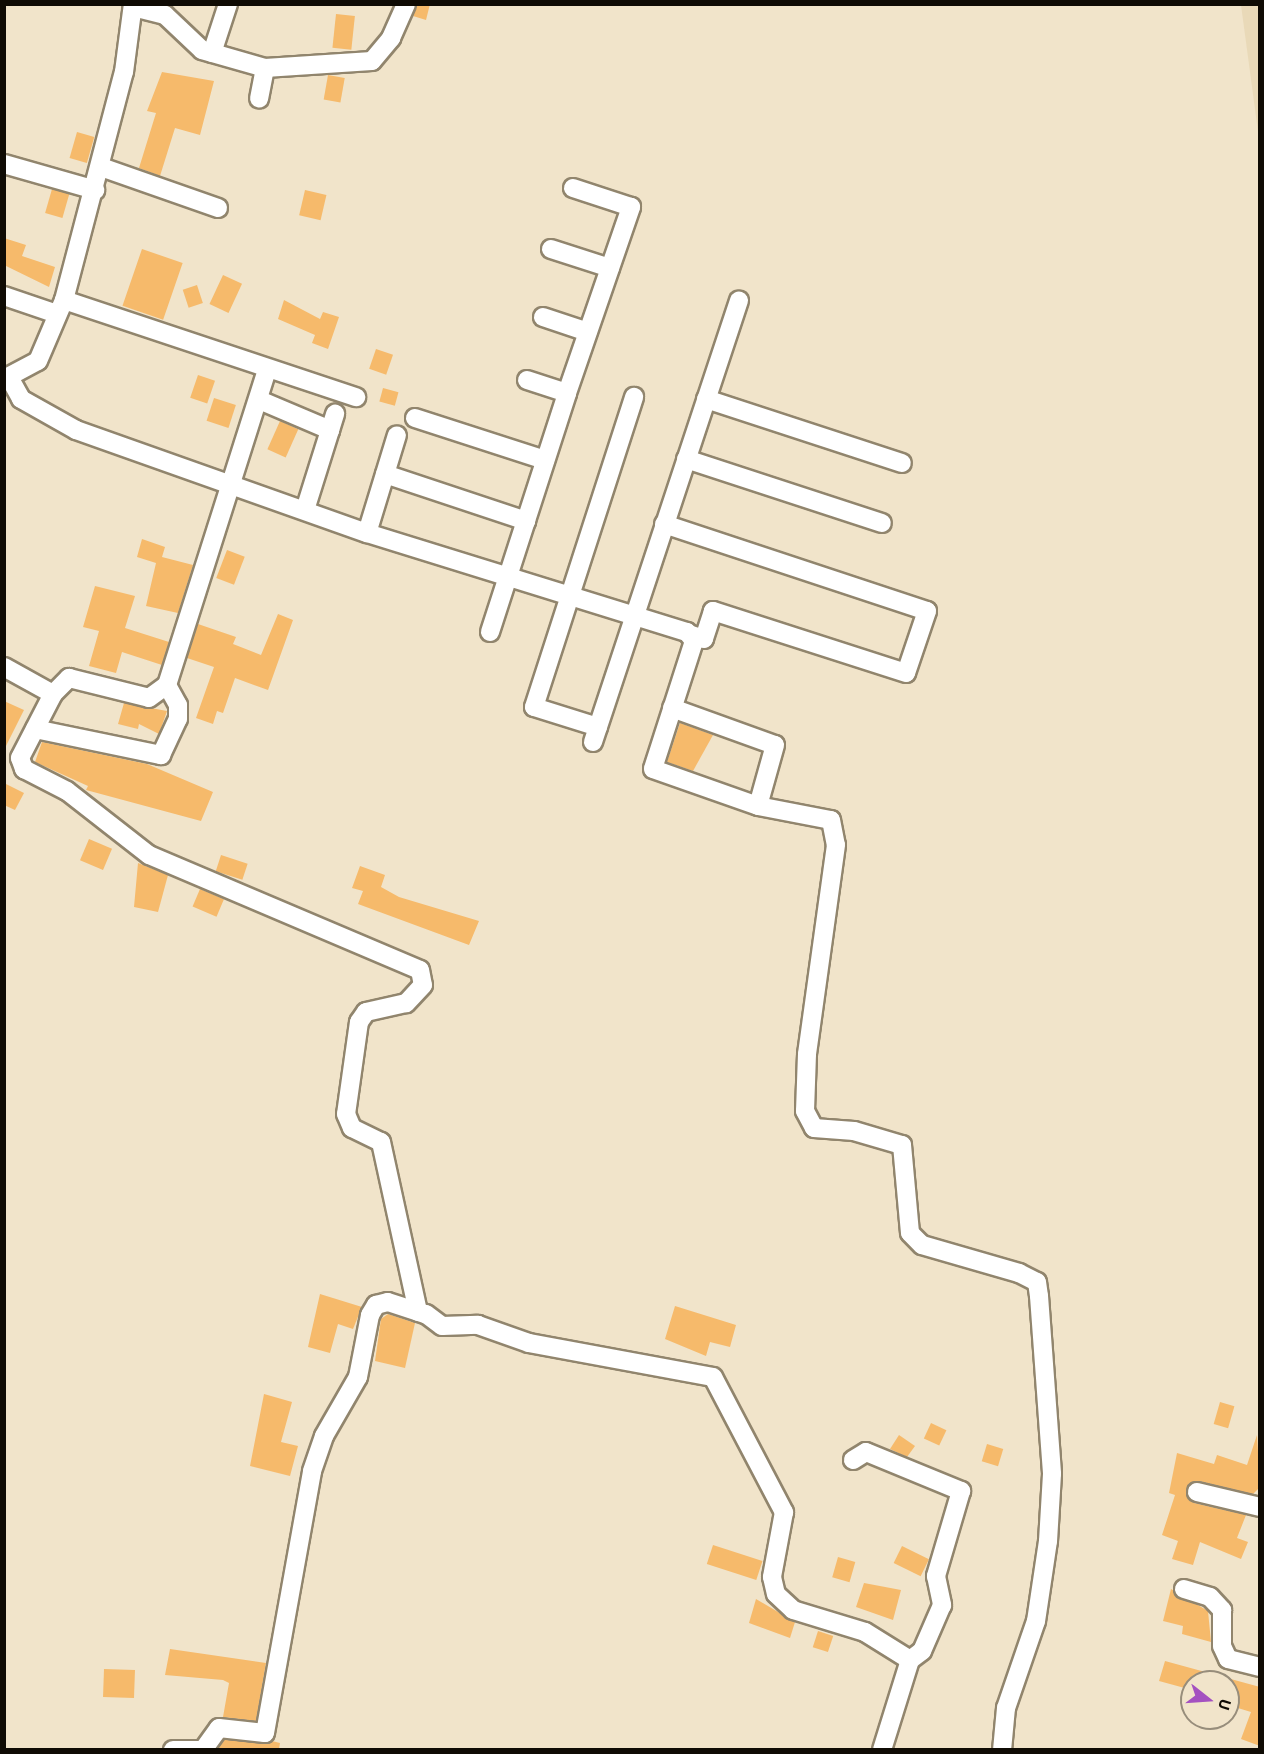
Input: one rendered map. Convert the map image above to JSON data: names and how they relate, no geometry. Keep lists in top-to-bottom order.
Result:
{
  "north": "right"
}
